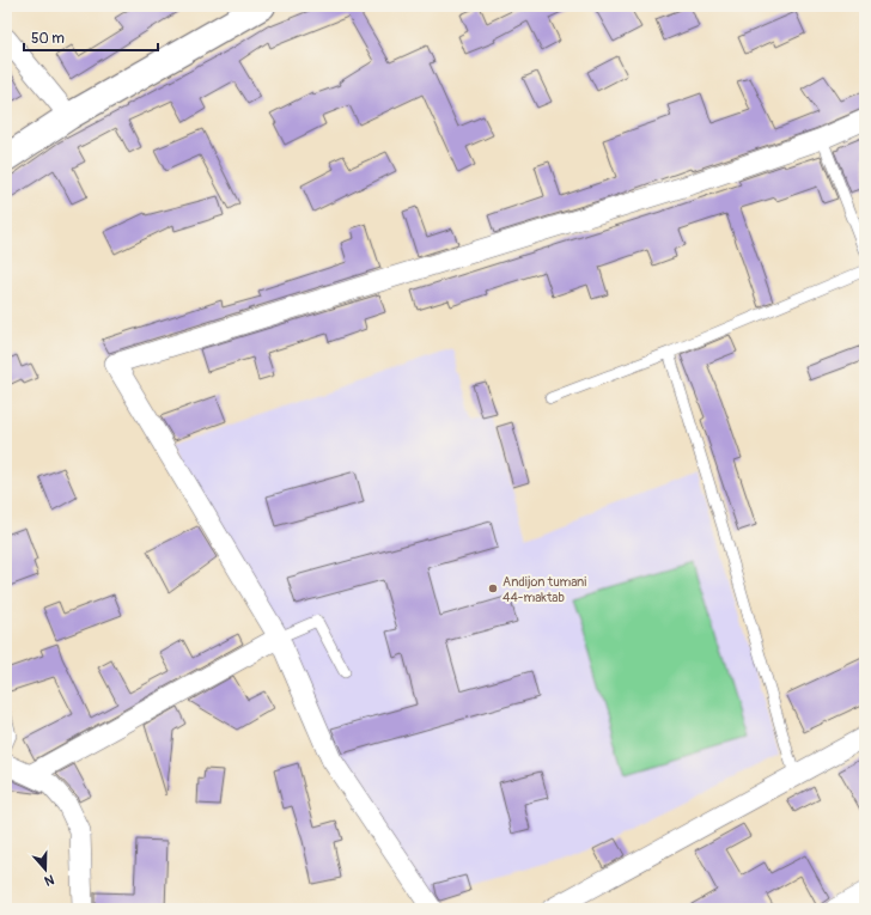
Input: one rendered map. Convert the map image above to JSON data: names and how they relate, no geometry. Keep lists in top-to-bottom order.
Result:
{
  "places": ["Andijon tumani 44-maktab"],
  "scale_bar": "50 m",
  "north": "bottom"
}
